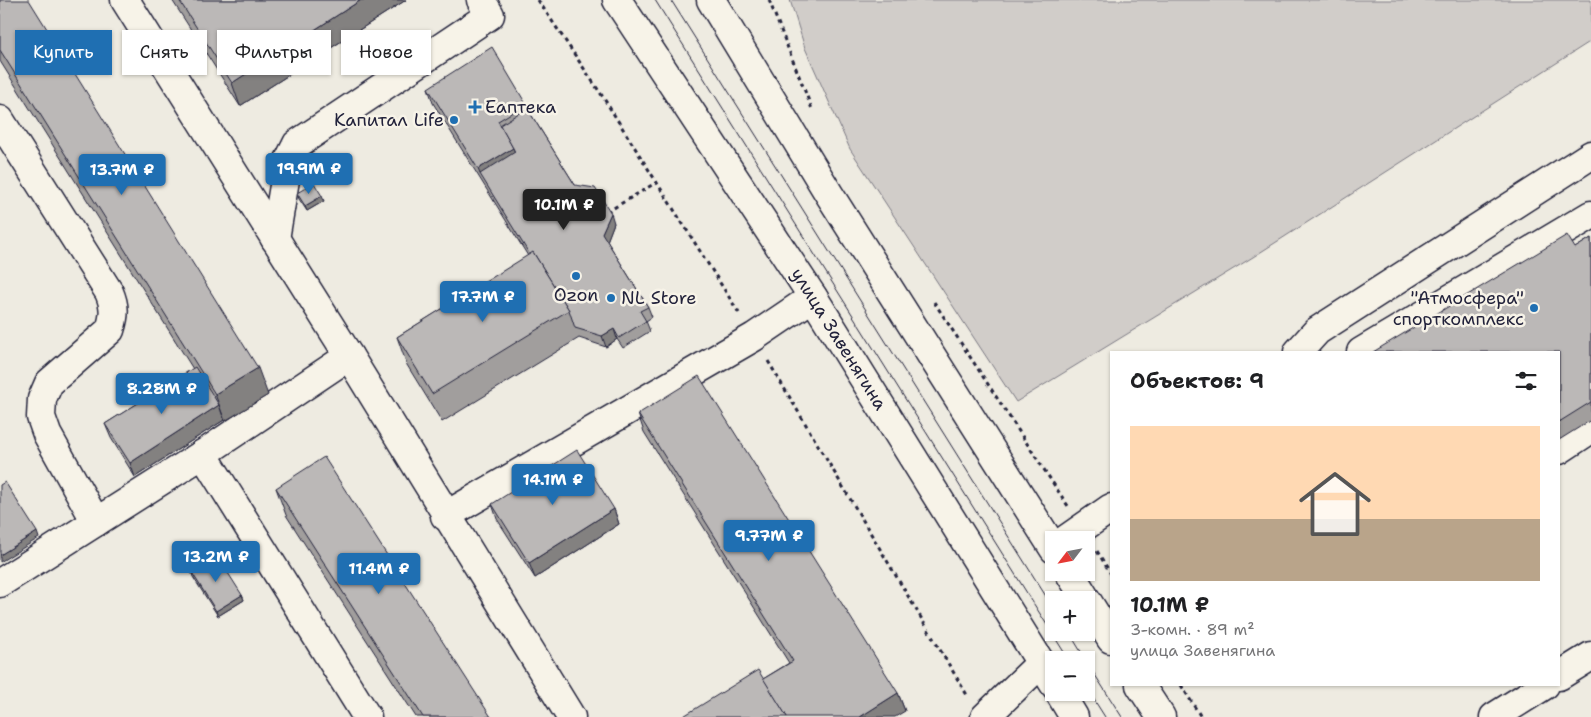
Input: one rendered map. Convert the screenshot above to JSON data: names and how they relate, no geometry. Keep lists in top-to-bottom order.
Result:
{
  "streets": {
    "main road": ["улица Завенягина"]
  },
  "places": {
    "health": ["Еаптека"],
    "other": [
      "Капитал Life",
      "Ozon",
      "NL Store",
      "\"Атмосфера\" спорткомплекс"
    ]
  },
  "north": "bottom left",
  "page": {
    "chip": [
      "Купить",
      "Снять",
      "Фильтры",
      "Новое"
    ],
    "price": [
      "19.9M ₽",
      "13.7M ₽",
      "10.1M ₽",
      "17.7M ₽",
      "8.28M ₽",
      "14.1M ₽",
      "9.77M ₽",
      "13.2M ₽",
      "11.4M ₽"
    ],
    "heading": "Объектов: 9",
    "list": [
      {
        "name": "10.1M ₽",
        "note": "3-комн. · 89 m² · улица Завенягина"
      }
    ],
    "map_buttons": ["+", "−"]
  }
}
